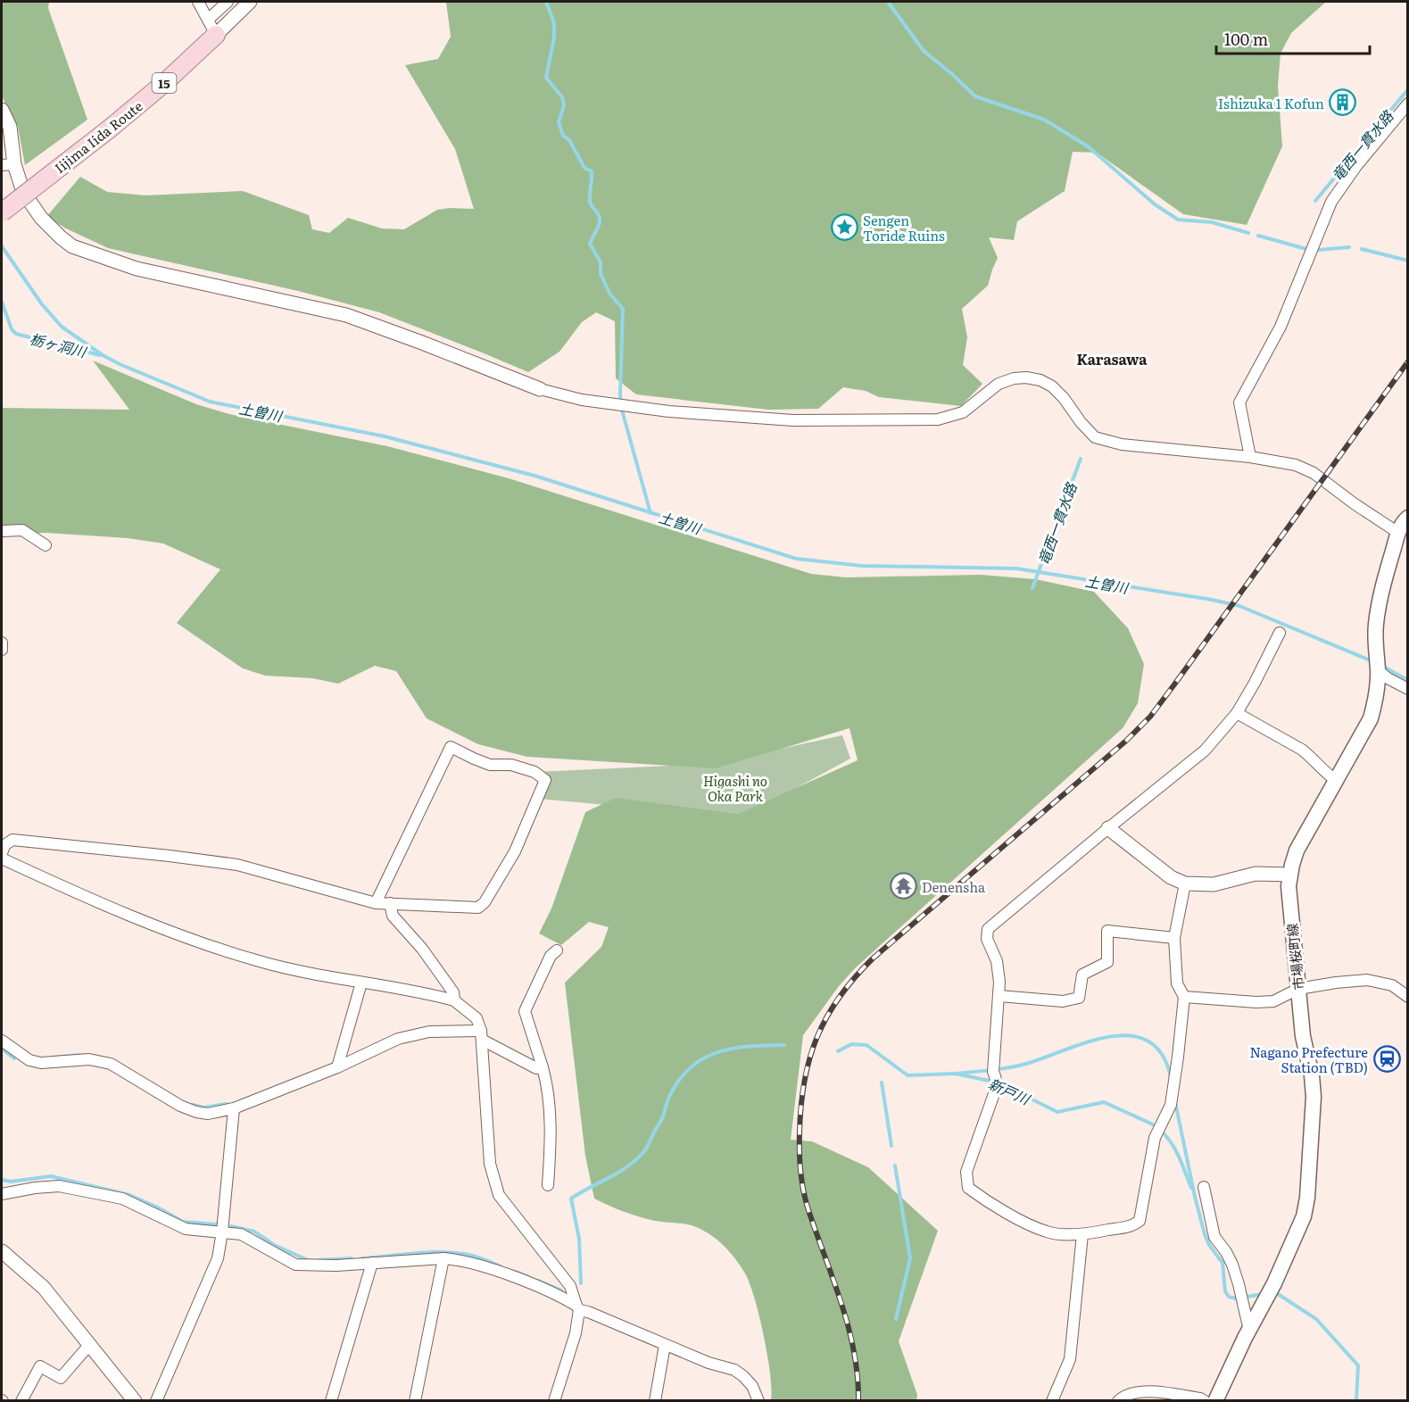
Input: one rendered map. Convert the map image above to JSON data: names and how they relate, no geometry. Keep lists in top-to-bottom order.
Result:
{
  "streets": {
    "main road": ["15", "Iijima Iida Route", "市場桜町線"]
  },
  "districts": ["Karasawa"],
  "water": [
    "竜西一貫水路",
    "栃ヶ洞川",
    "土曽川",
    "新戸川"
  ],
  "parks": ["Higashi no Oka Park"],
  "places": {
    "building": ["Ishizuka 1 Kofun"],
    "place": ["Sengen Toride Ruins"],
    "temple": ["Denensha"],
    "station": ["Nagano Prefecture Station (TBD)"]
  },
  "scale_bar": "100 m"
}
